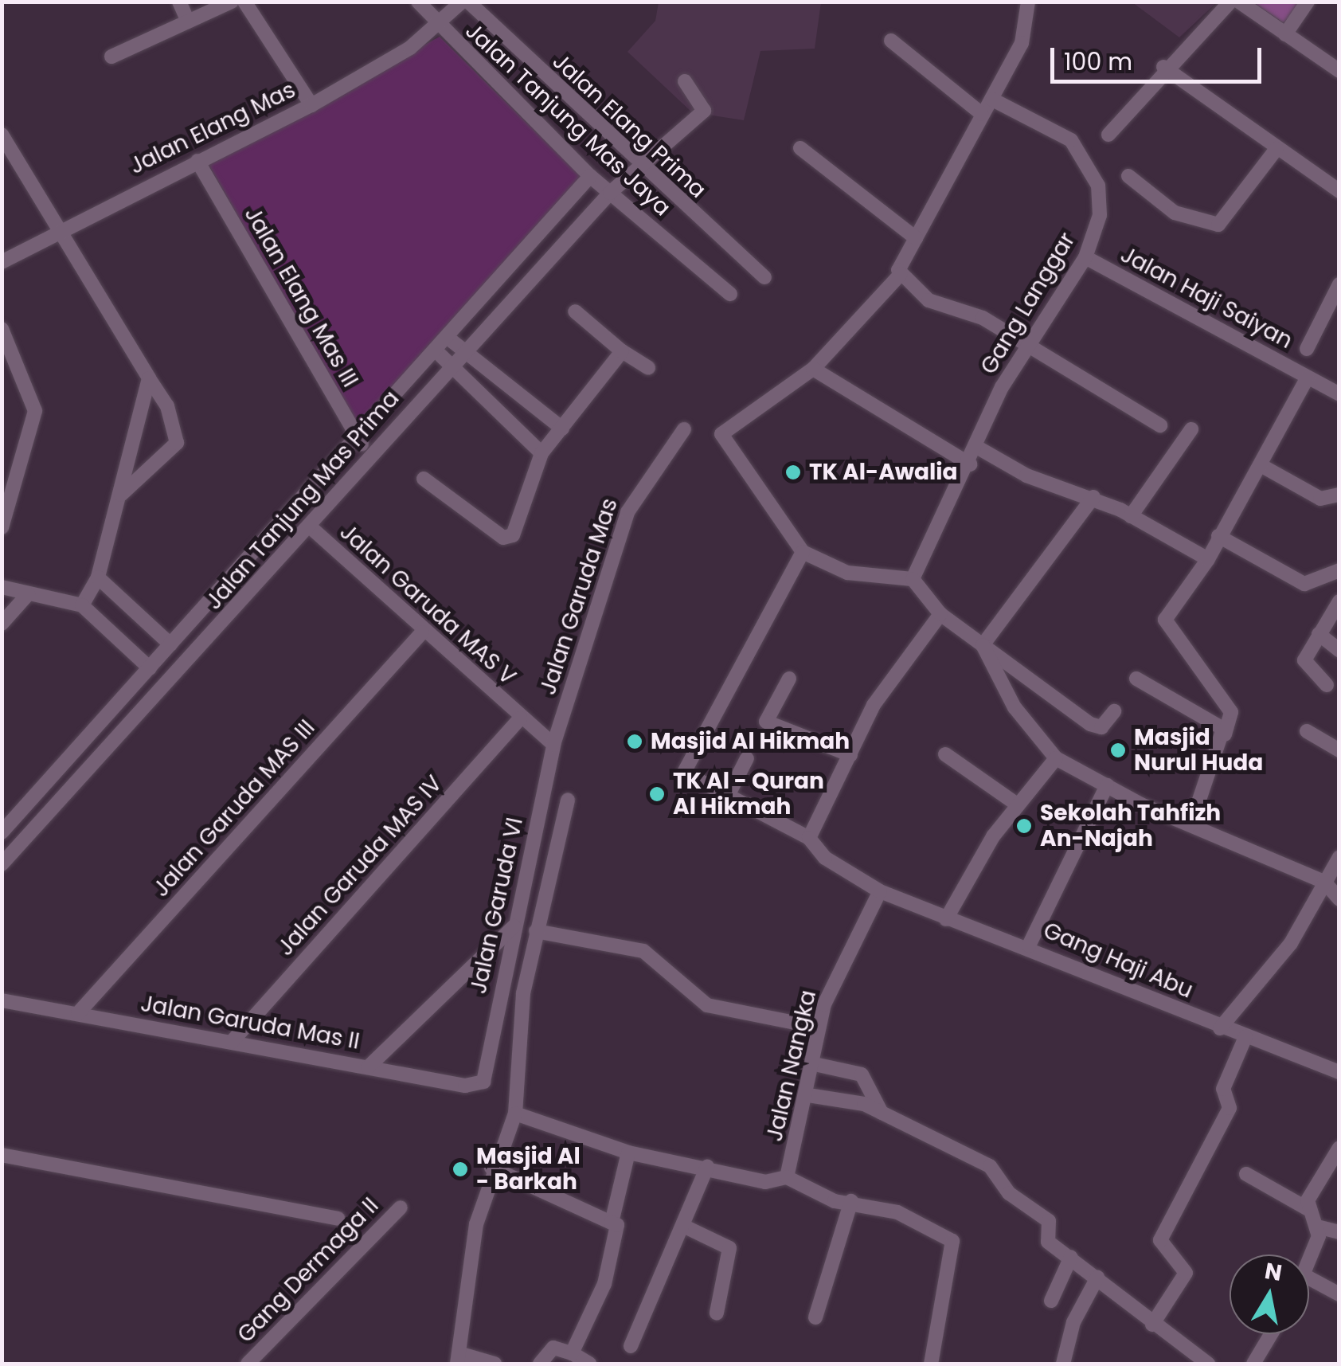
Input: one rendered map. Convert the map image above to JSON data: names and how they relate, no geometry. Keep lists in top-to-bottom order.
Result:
{
  "streets": {
    "street": [
      "Jalan Tanjung Mas Jaya",
      "Jalan Elang Prima",
      "Jalan Elang Mas",
      "Jalan Elang Mas III",
      "Jalan Haji Saiyan",
      "Gang Langgar",
      "Jalan Tanjung Mas Prima",
      "Jalan Garuda Mas",
      "Jalan Garuda MAS V",
      "Jalan Garuda MAS III",
      "Jalan Garuda MAS IV",
      "Jalan Garuda VI",
      "Gang Haji Abu",
      "Jalan Garuda Mas II",
      "Jalan Nangka",
      "Gang Dermaga II"
    ]
  },
  "crossings": [
    ["Jalan Tanjung Mas Jaya", "Jalan Elang Mas"],
    ["Jalan Tanjung Mas Jaya", "Jalan Tanjung Mas Prima"],
    ["Jalan Elang Prima", "Jalan Tanjung Mas Prima"],
    ["Jalan Elang Mas", "Jalan Elang Mas III"],
    ["Jalan Elang Mas III", "Jalan Tanjung Mas Prima"],
    ["Jalan Haji Saiyan", "Gang Langgar"],
    ["Jalan Tanjung Mas Prima", "Jalan Garuda MAS V"],
    ["Jalan Garuda Mas", "Jalan Garuda MAS V"],
    ["Jalan Garuda Mas", "Jalan Garuda VI"],
    ["Jalan Garuda MAS V", "Jalan Garuda MAS III"],
    ["Jalan Garuda MAS V", "Jalan Garuda MAS IV"],
    ["Jalan Garuda MAS V", "Jalan Garuda VI"],
    ["Jalan Garuda MAS III", "Jalan Garuda Mas II"],
    ["Jalan Garuda MAS IV", "Jalan Garuda Mas II"],
    ["Jalan Garuda VI", "Jalan Garuda Mas II"],
    ["Gang Haji Abu", "Jalan Nangka"]
  ],
  "places": [
    "TK Al-Awalia",
    "Masjid Al Hikmah",
    "Masjid Nurul Huda",
    "TK Al - Quran Al Hikmah",
    "Sekolah Tahfizh An-Najah",
    "Masjid Al - Barkah"
  ],
  "scale_bar": "100 m",
  "north": "top"
}
